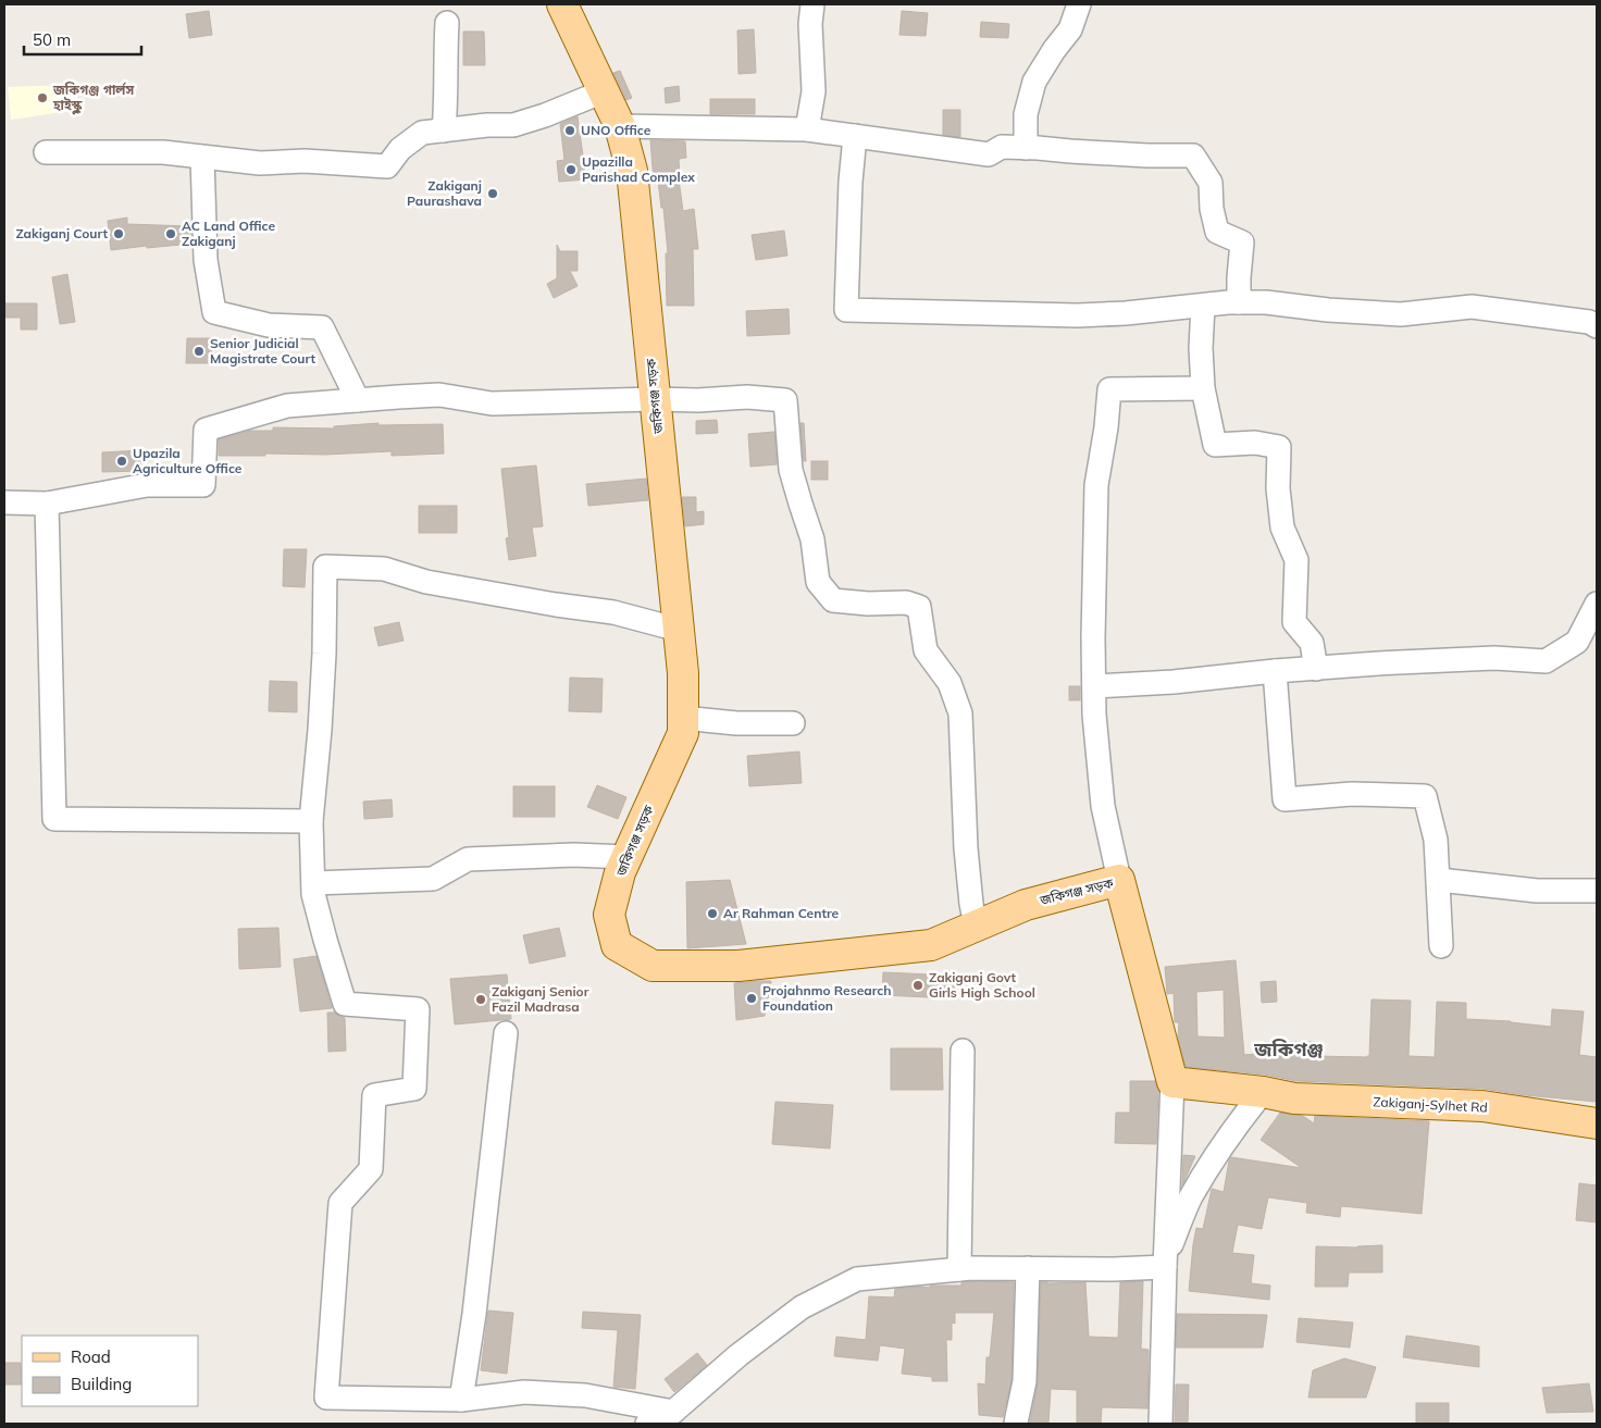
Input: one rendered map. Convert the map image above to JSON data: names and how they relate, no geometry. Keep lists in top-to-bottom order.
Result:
{
  "streets": {
    "main road": ["জকিগঞ্জ সড়ক", "Zakiganj-Sylhet Rd"]
  },
  "districts": ["জকিগঞ্জ"],
  "places": [
    "জকিগঞ্জ গার্লস হাইস্কুল",
    "UNO Office",
    "Upazilla Parishad Complex",
    "Zakiganj Paurashava",
    "Zakiganj Court",
    "AC Land Office Zakiganj",
    "Senior Judicial Magistrate Court",
    "Upazila Agriculture Office",
    "Ar Rahman Centre",
    "Zakiganj Govt Girls High School",
    "Projahnmo Research Foundation",
    "Zakiganj Senior Fazil Madrasa"
  ],
  "legend": ["Road", "Building"],
  "scale_bar": "50 m"
}
